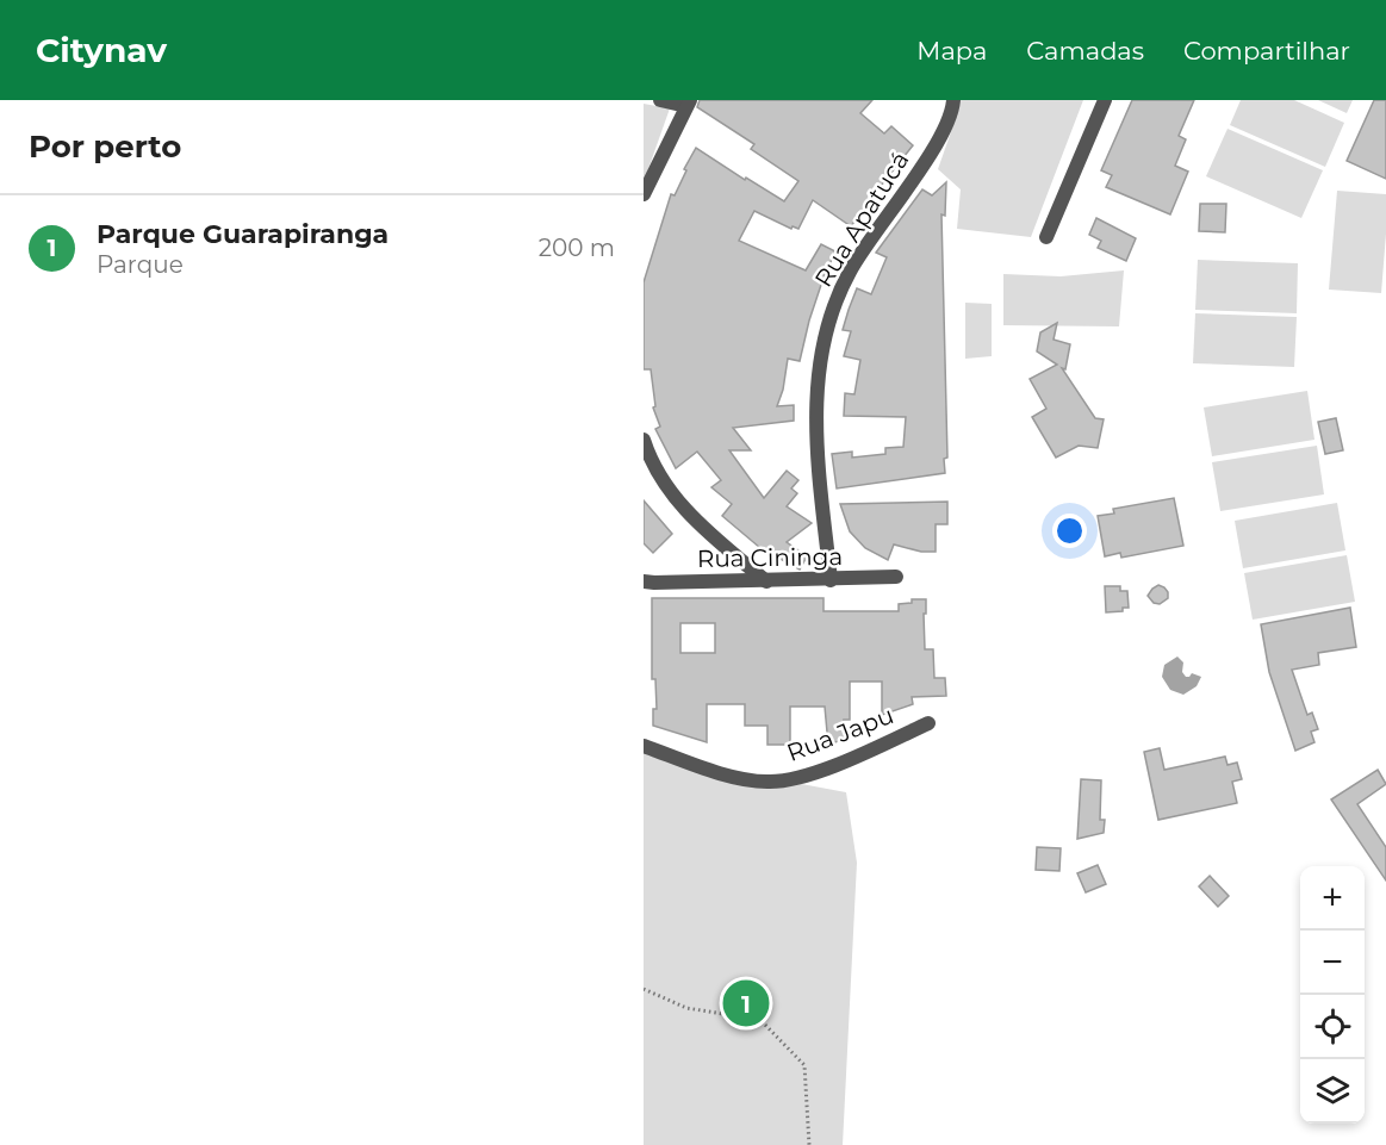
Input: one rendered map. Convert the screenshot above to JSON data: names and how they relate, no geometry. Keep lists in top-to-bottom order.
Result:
{
  "streets": {
    "street": ["Rua Apatucá", "Rua Cininga", "Rua Japu"]
  },
  "crossings": [
    ["Rua Apatucá", "Rua Cininga"]
  ],
  "page": {
    "header": "Citynav",
    "nav": ["Mapa", "Camadas", "Compartilhar"],
    "heading": "Por perto",
    "list": [
      {
        "mark": "1",
        "name": "Parque Guarapiranga",
        "note": "Parque",
        "value": "200 m"
      }
    ],
    "map_buttons": ["+", "−"],
    "pins": "1"
  }
}
